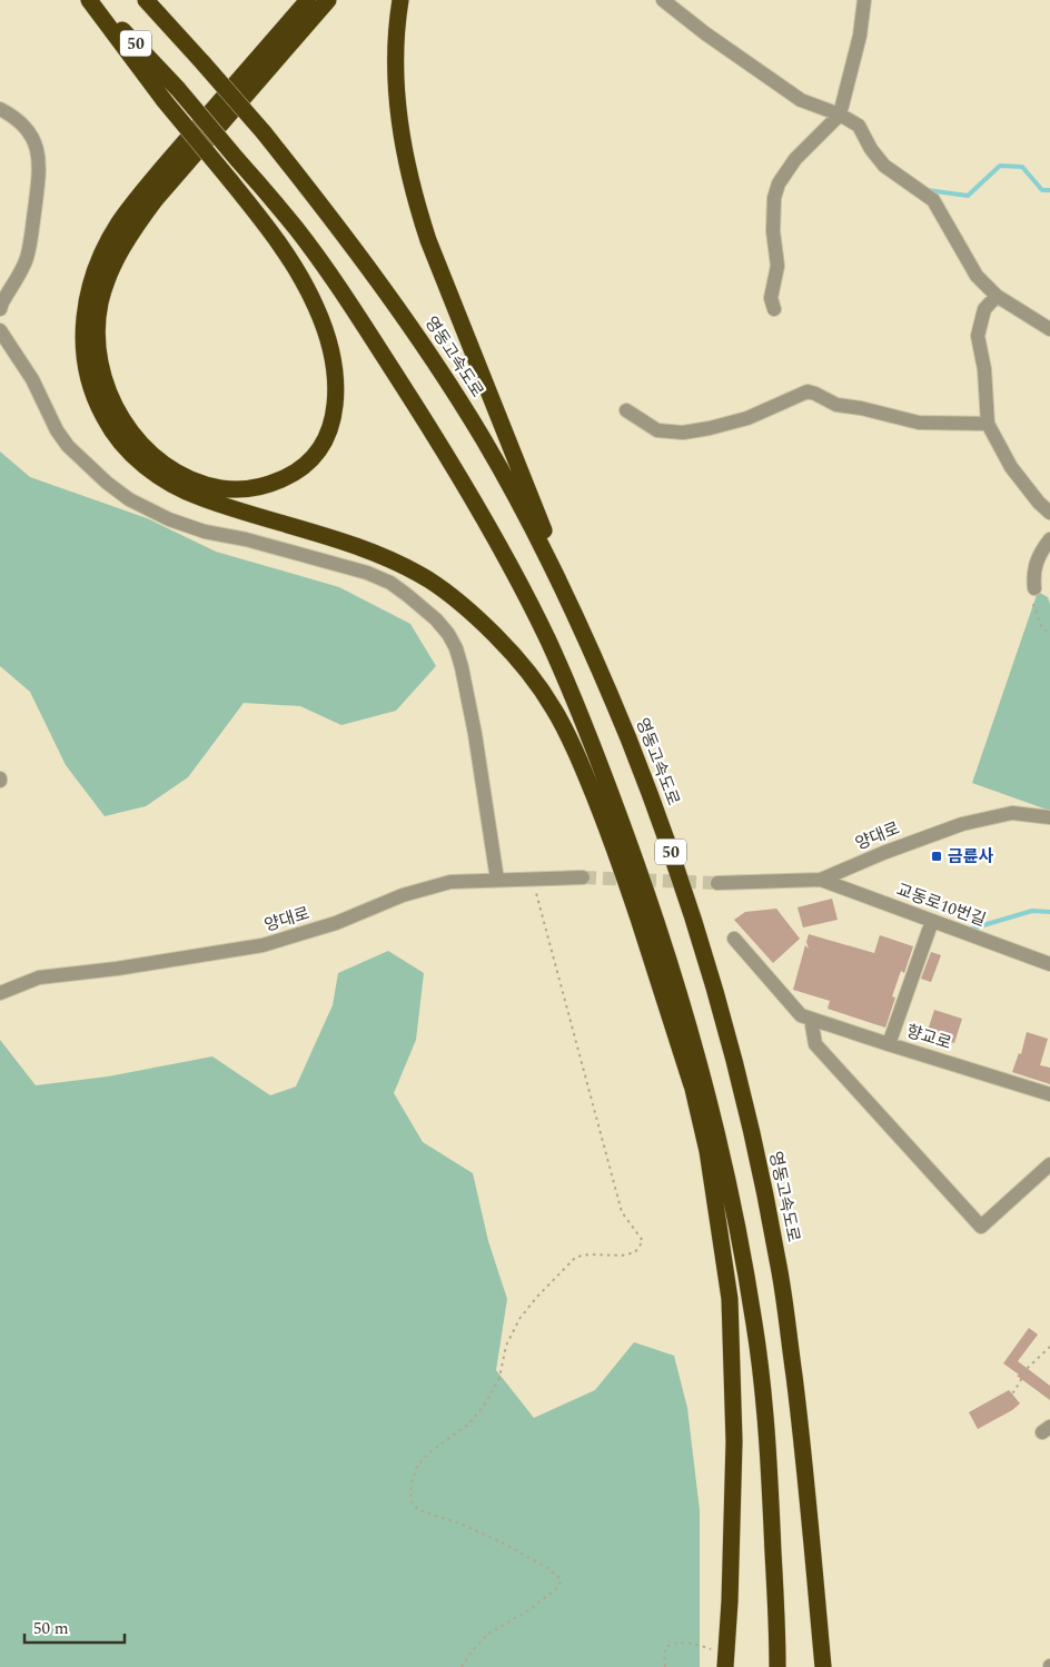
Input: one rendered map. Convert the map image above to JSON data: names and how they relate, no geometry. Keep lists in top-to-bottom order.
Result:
{
  "streets": {
    "highway": ["50", "영동고속도로"],
    "street": ["양대로", "교동로10번길", "향교로"]
  },
  "crossings": [
    ["양대로", "교동로10번길"],
    ["교동로10번길", "향교로"]
  ],
  "places": {
    "transit": ["금륜사"]
  },
  "scale_bar": "50 m"
}
